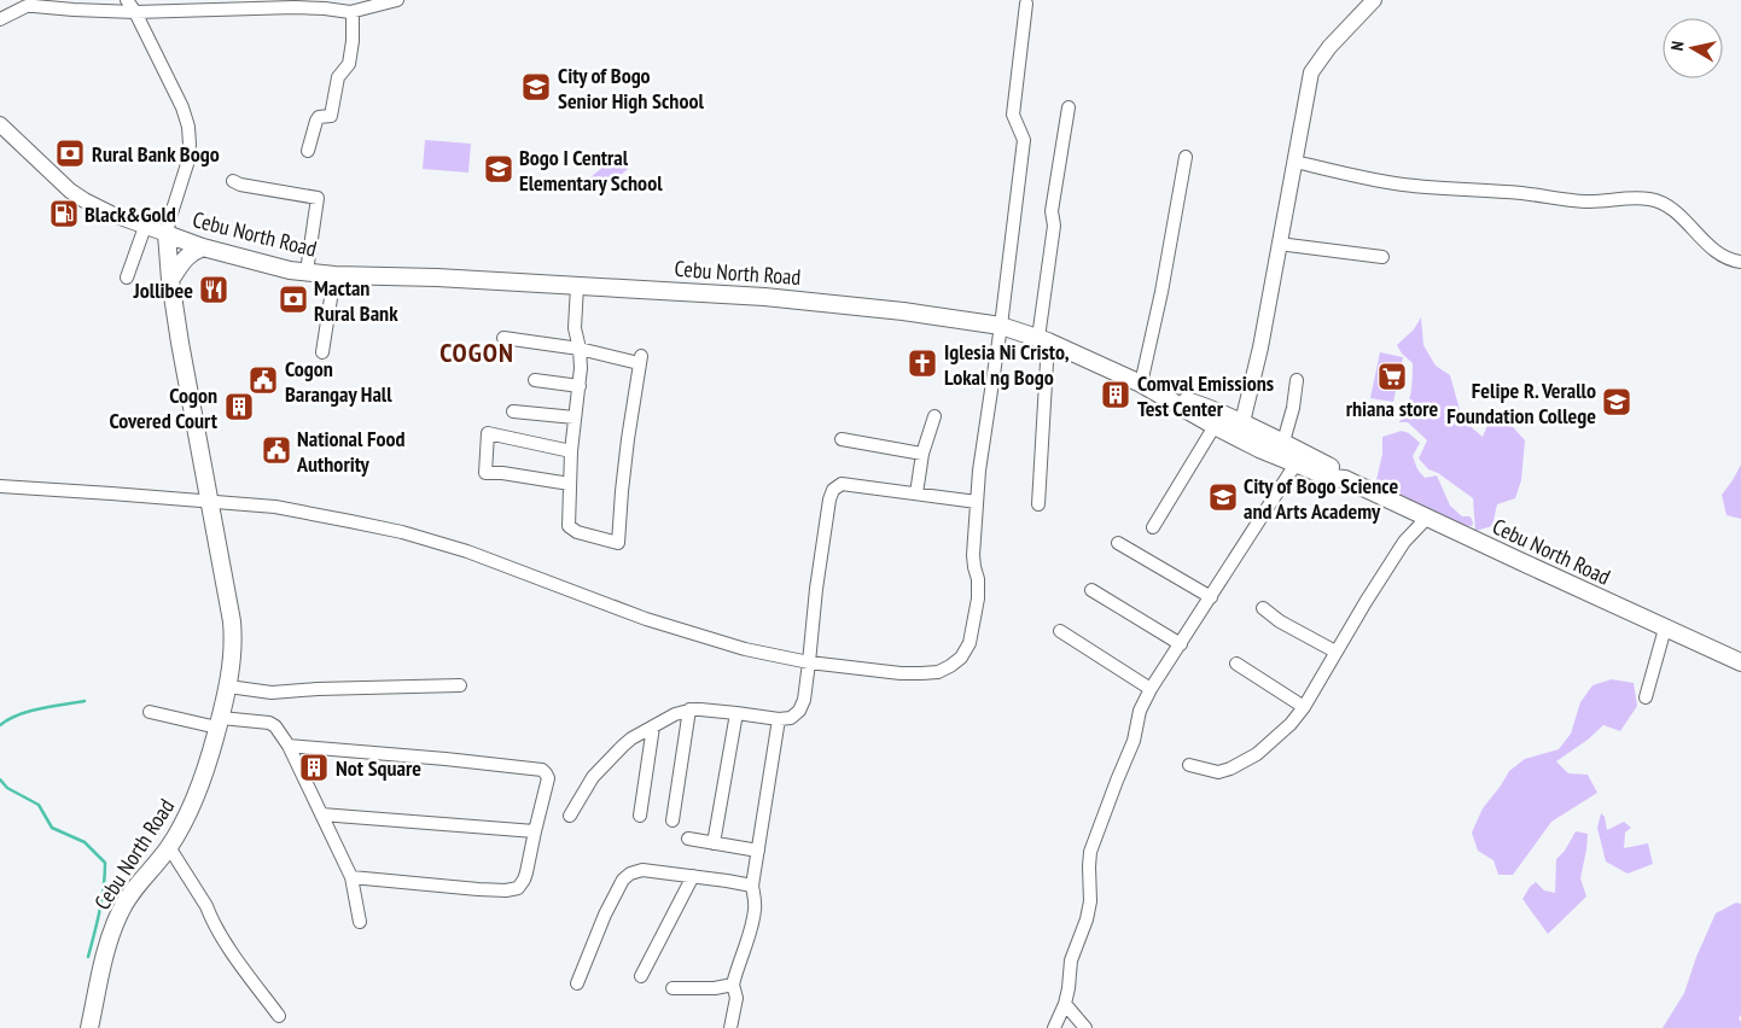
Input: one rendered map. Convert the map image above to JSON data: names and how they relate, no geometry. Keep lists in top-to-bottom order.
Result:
{
  "streets": {
    "highway": ["Cebu North Road"]
  },
  "districts": ["COGON"],
  "places": {
    "school or university": [
      "City of Bogo Senior High School",
      "Bogo I Central Elementary School",
      "Felipe R. Verallo Foundation College",
      "City of Bogo Science and Arts Academy"
    ],
    "bank": ["Rural Bank Bogo", "Mactan Rural Bank"],
    "fuel station": ["Black&Gold"],
    "restaurant": ["Jollibee"],
    "church": ["Iglesia Ni Cristo, Lokal ng Bogo"],
    "supermarket": ["rhiana store"],
    "public building": ["Cogon Barangay Hall", "National Food Authority"],
    "building": ["Comval Emissions Test Center", "Cogon Covered Court", "Not Square"]
  },
  "north": "left"
}
